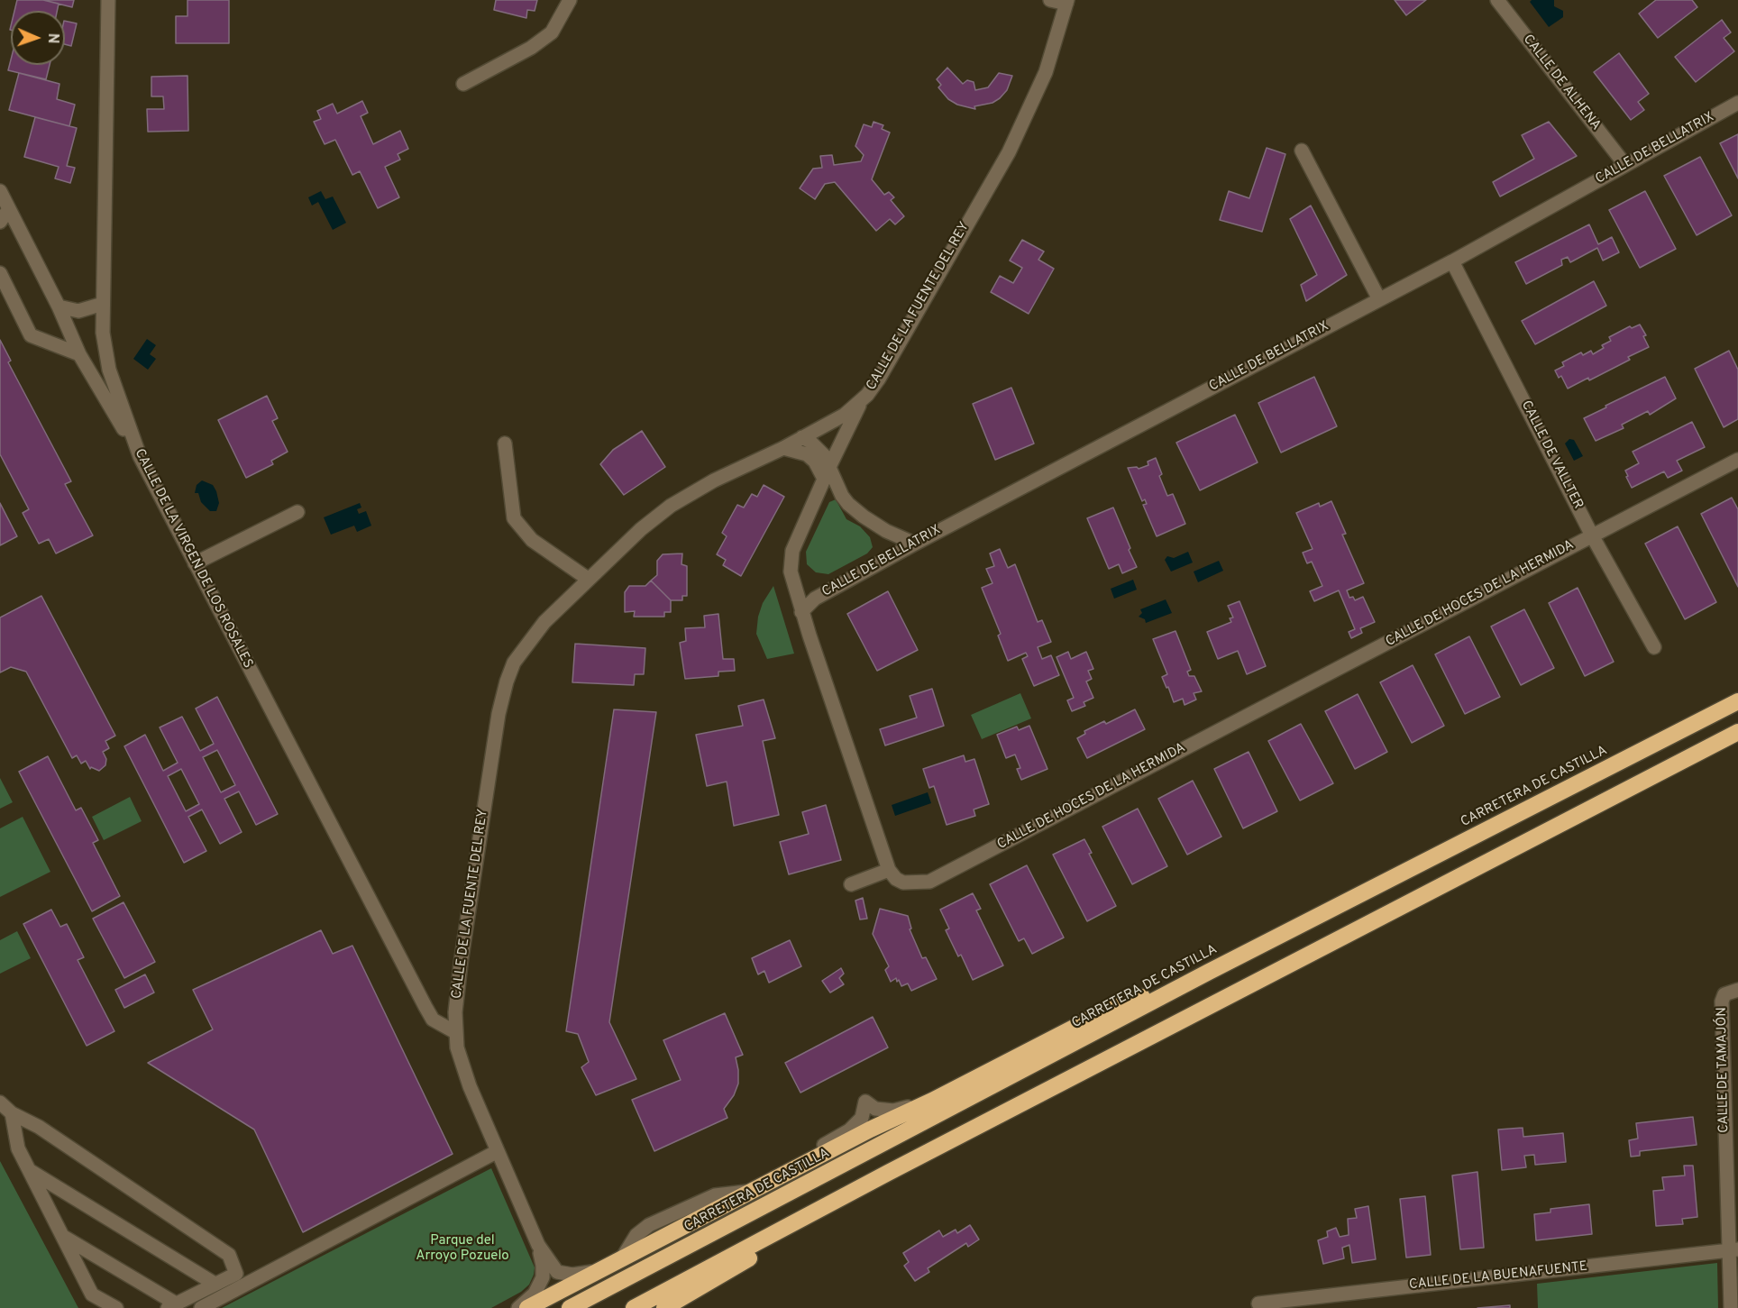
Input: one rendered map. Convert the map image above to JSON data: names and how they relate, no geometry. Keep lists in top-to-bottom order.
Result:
{
  "streets": {
    "highway": ["CARRETERA DE CASTILLA"],
    "street": [
      "CALLE DE ALHENA",
      "CALLE DE BELLATRIX",
      "CALLE DE LA FUENTE DEL REY",
      "CALLE DE VALLTER",
      "CALLE DE LA VIRGEN DE LOS ROSALES",
      "CALLE DE HOCES DE LA HERMIDA",
      "CALLE DE TAMAJÓN",
      "CALLE DE LA BUENAFUENTE"
    ]
  },
  "crossings": [
    ["CALLE DE ALHENA", "CALLE DE BELLATRIX"],
    ["CALLE DE BELLATRIX", "CALLE DE VALLTER"],
    ["CALLE DE LA FUENTE DEL REY", "CALLE DE LA VIRGEN DE LOS ROSALES"],
    ["CALLE DE VALLTER", "CALLE DE HOCES DE LA HERMIDA"],
    ["CALLE DE TAMAJÓN", "CALLE DE LA BUENAFUENTE"]
  ],
  "parks": ["Parque del Arroyo Pozuelo"],
  "north": "right"
}
